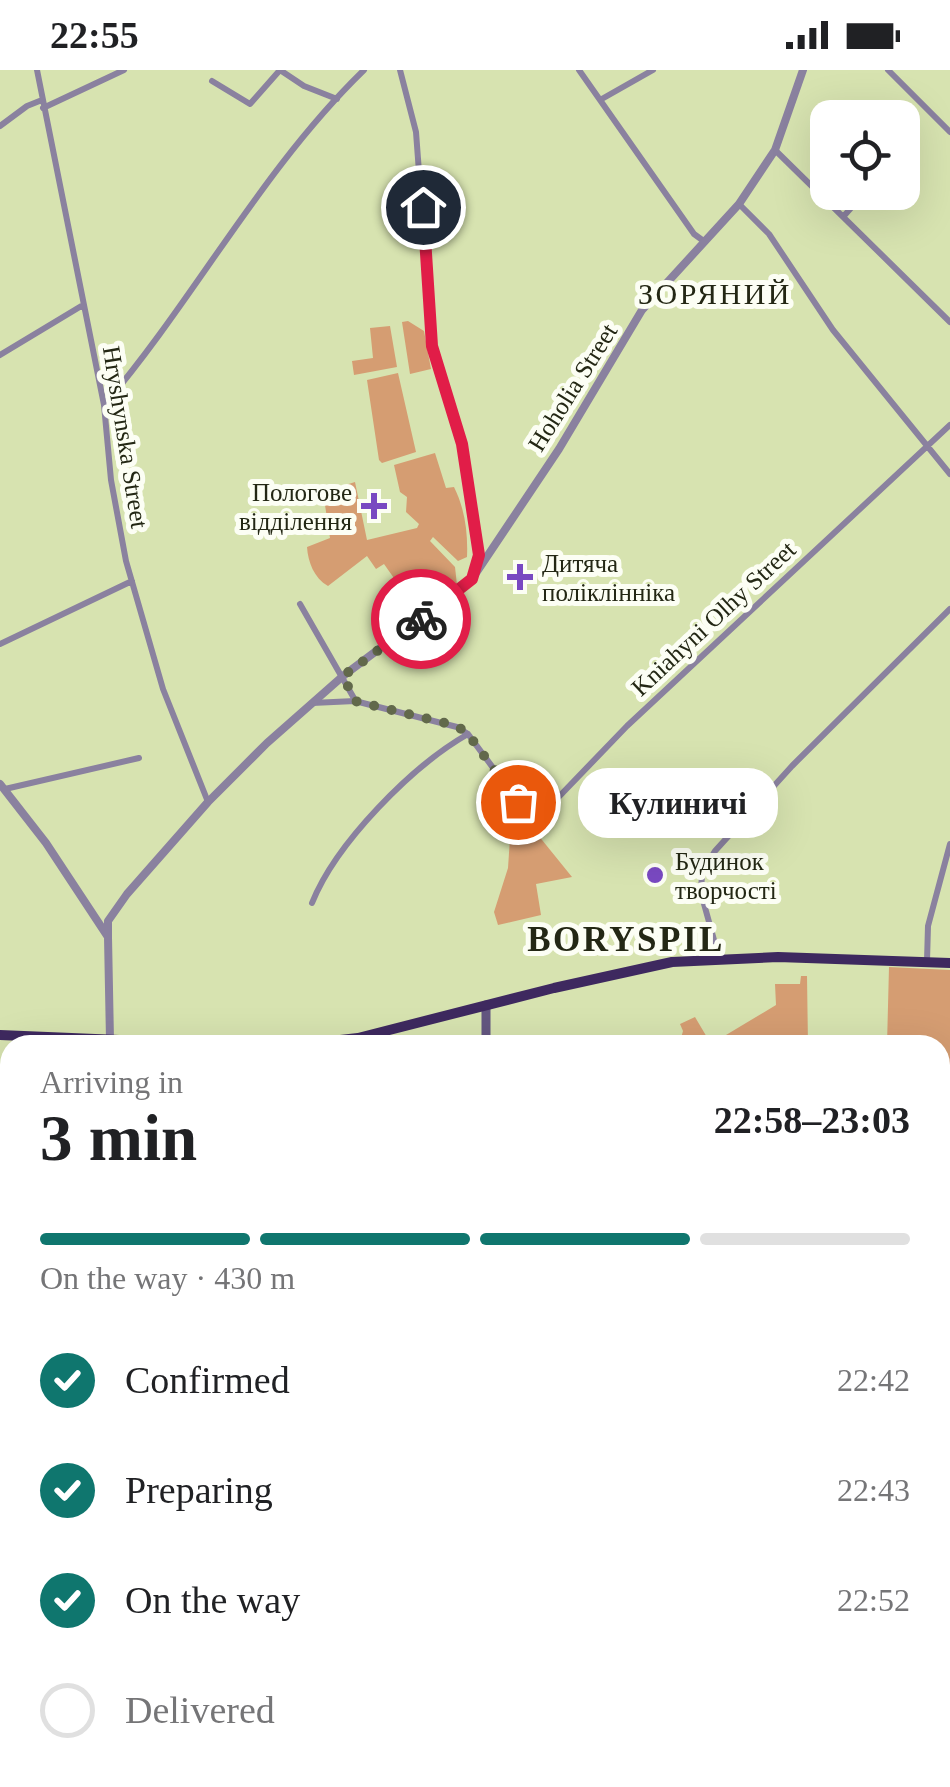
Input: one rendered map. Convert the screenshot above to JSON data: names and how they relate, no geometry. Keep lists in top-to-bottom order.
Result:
{
  "streets": {
    "street": ["Hoholia Street", "Hryshynska Street", "Kniahyni Olhy Street"]
  },
  "crossings": [
    ["Hoholia Street", "Hryshynska Street"]
  ],
  "districts": ["ЗОРЯНИЙ", "BORYSPIL"],
  "places": {
    "health": ["Пологове відділення", "Дитяча поліклінніка"],
    "other": ["Кулиничі", "Будинок творчості"]
  },
  "page": {
    "status": "22:55",
    "bubble": "Кулиничі",
    "heading": ["3 min", "Arriving in", "22:58–23:03"],
    "bar": "On the way · 430 m",
    "list": [
      ["Confirmed", "22:42"],
      ["Preparing", "22:43"],
      ["On the way", "22:52"],
      "Delivered"
    ]
  }
}
